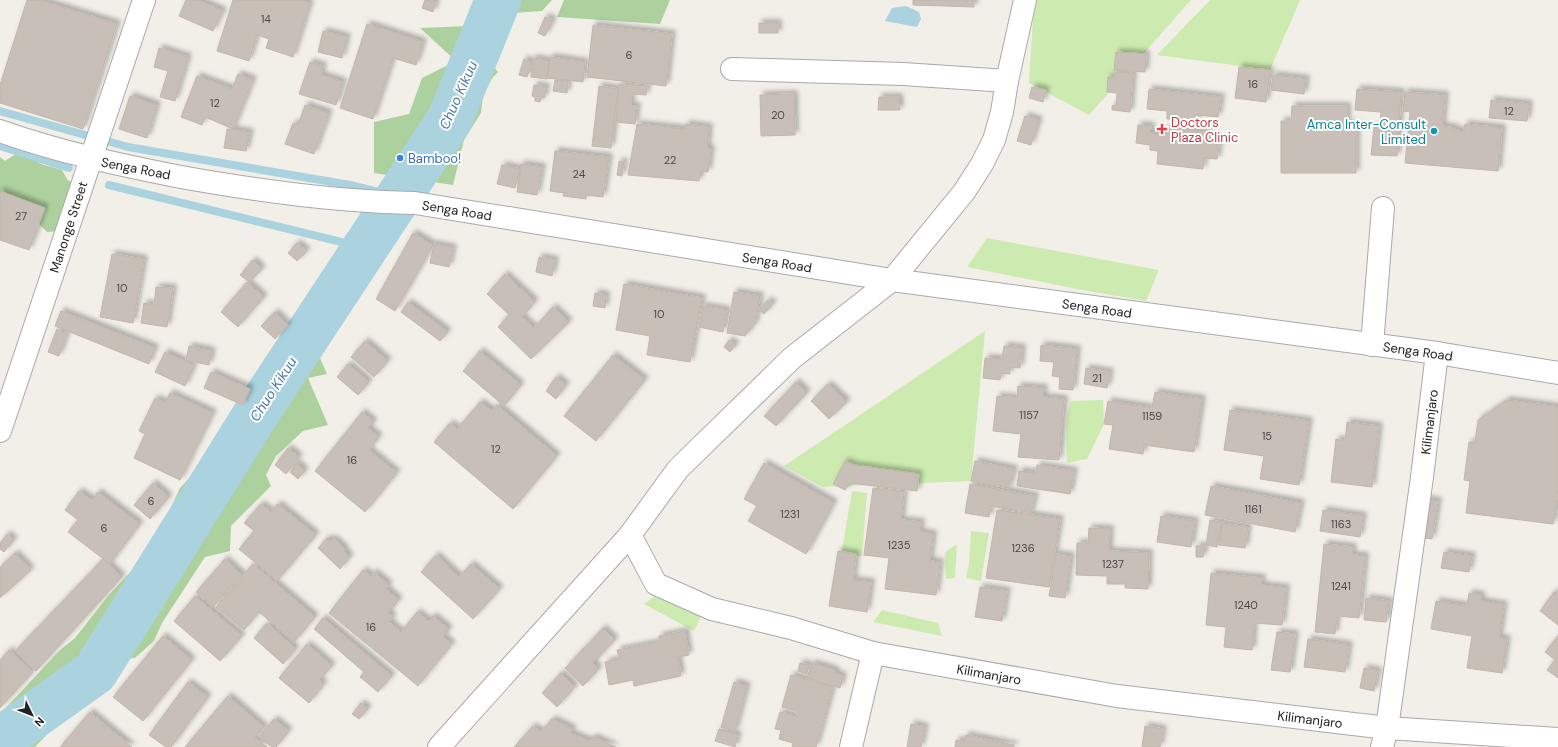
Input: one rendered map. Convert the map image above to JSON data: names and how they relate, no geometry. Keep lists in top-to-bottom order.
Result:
{
  "streets": {
    "street": ["Senga Road", "Manonge Street", "Kilimanjaro"]
  },
  "crossings": [
    ["Senga Road", "Manonge Street"],
    ["Senga Road", "Kilimanjaro"]
  ],
  "water": ["Chuo Kikuu"],
  "places": {
    "health": ["Doctors Plaza Clinic"],
    "other": ["Amca Inter-Consult Limited", "Bamboo!"]
  },
  "house_numbers": [
    "14",
    "6",
    "16",
    "12",
    "12",
    "20",
    "22",
    "24",
    "27",
    "10",
    "10",
    "21",
    "1157",
    "1159",
    "15",
    "12",
    "16",
    "6",
    "1161",
    "1231",
    "1163",
    "6",
    "1235",
    "1236",
    "1237",
    "1241",
    "1240",
    "16"
  ],
  "north": "bottom right"
}
